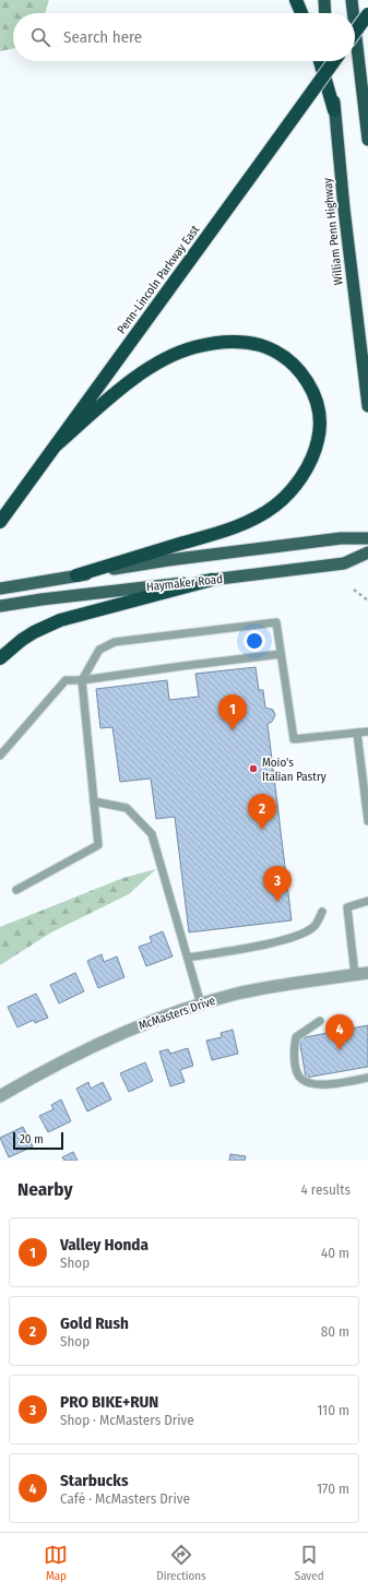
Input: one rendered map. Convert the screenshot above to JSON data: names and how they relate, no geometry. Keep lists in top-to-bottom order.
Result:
{
  "streets": {
    "highway": ["William Penn Highway", "Penn-Lincoln Parkway East"],
    "main road": ["Haymaker Road"],
    "street": ["McMasters Drive"]
  },
  "places": ["Moio's Italian Pastry"],
  "scale_bar": "20 m",
  "page": {
    "search": "Search here",
    "pins": [
      "1",
      "2",
      "3",
      "4"
    ],
    "scale": "20 m",
    "heading": ["Nearby", "4 results"],
    "list": [
      {
        "mark": "1",
        "name": "Valley Honda",
        "note": "Shop",
        "value": "40 m"
      },
      {
        "mark": "2",
        "name": "Gold Rush",
        "note": "Shop",
        "value": "80 m"
      },
      {
        "mark": "3",
        "name": "PRO BIKE+RUN",
        "note": "Shop · McMasters Drive",
        "value": "110 m"
      },
      {
        "mark": "4",
        "name": "Starbucks",
        "note": "Café · McMasters Drive",
        "value": "170 m"
      }
    ],
    "nav": ["Map", "Directions", "Saved"]
  }
}
